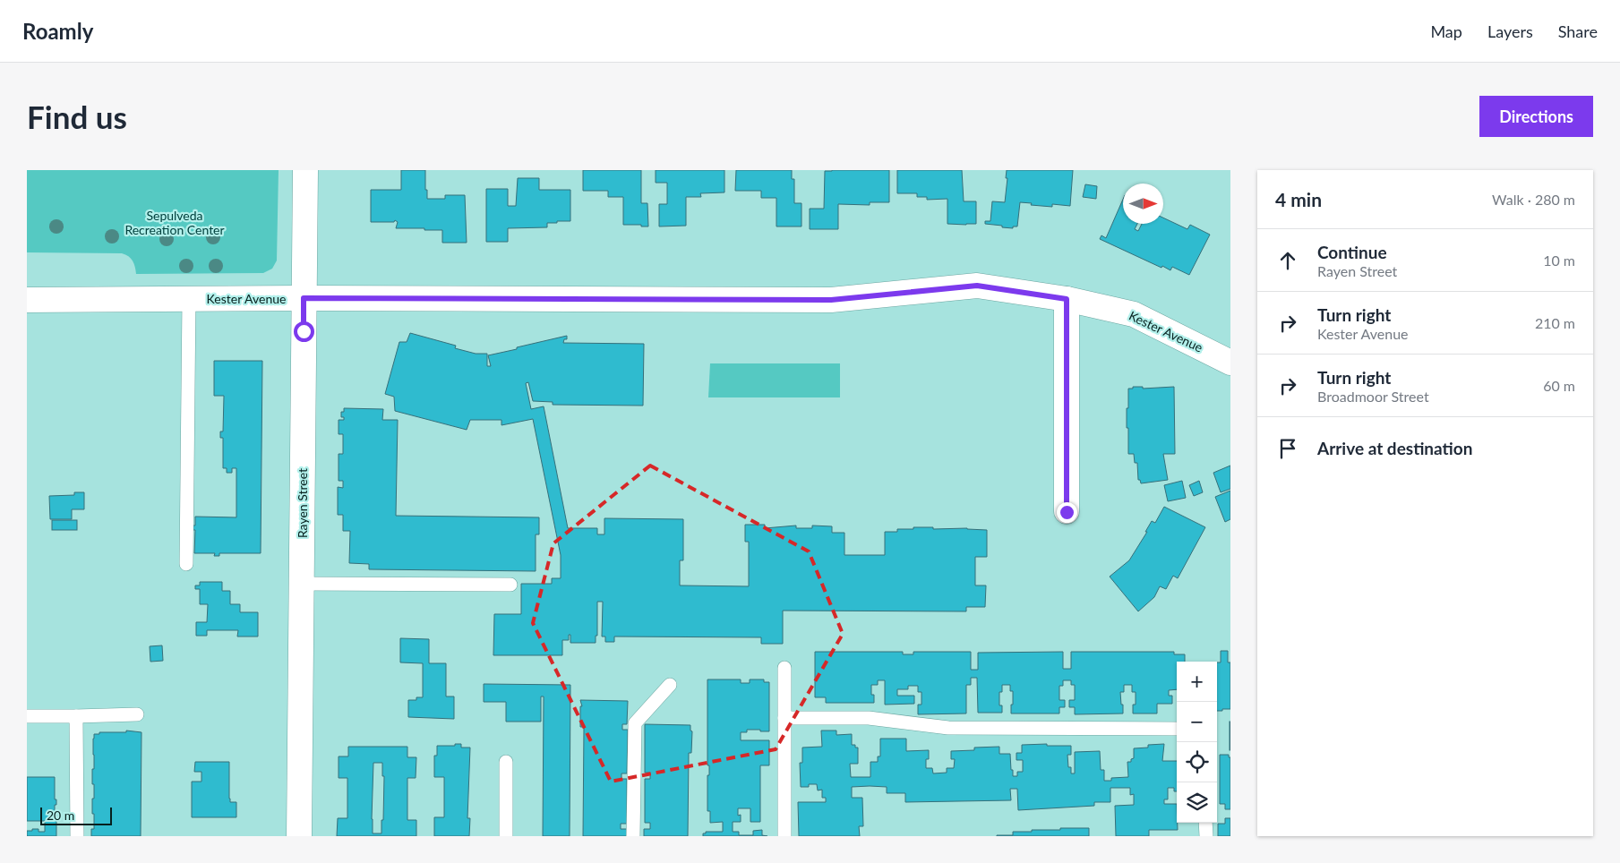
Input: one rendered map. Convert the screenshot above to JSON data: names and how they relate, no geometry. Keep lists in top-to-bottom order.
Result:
{
  "streets": {
    "street": ["Kester Avenue", "Rayen Street"]
  },
  "crossings": [
    ["Kester Avenue", "Rayen Street"]
  ],
  "parks": ["Sepulveda Recreation Center"],
  "scale_bar": "20 m",
  "north": "right",
  "page": {
    "header": "Roamly",
    "nav": ["Map", "Layers", "Share"],
    "buttons": "Directions",
    "title": "Find us",
    "heading": ["4 min", "Walk · 280 m"],
    "list": [
      ["Continue", "Rayen Street", "10 m"],
      ["Turn right", "Kester Avenue", "210 m"],
      ["Turn right", "Broadmoor Street", "60 m"],
      "Arrive at destination"
    ],
    "map_buttons": ["+", "−"],
    "scale": "20 m"
  }
}
